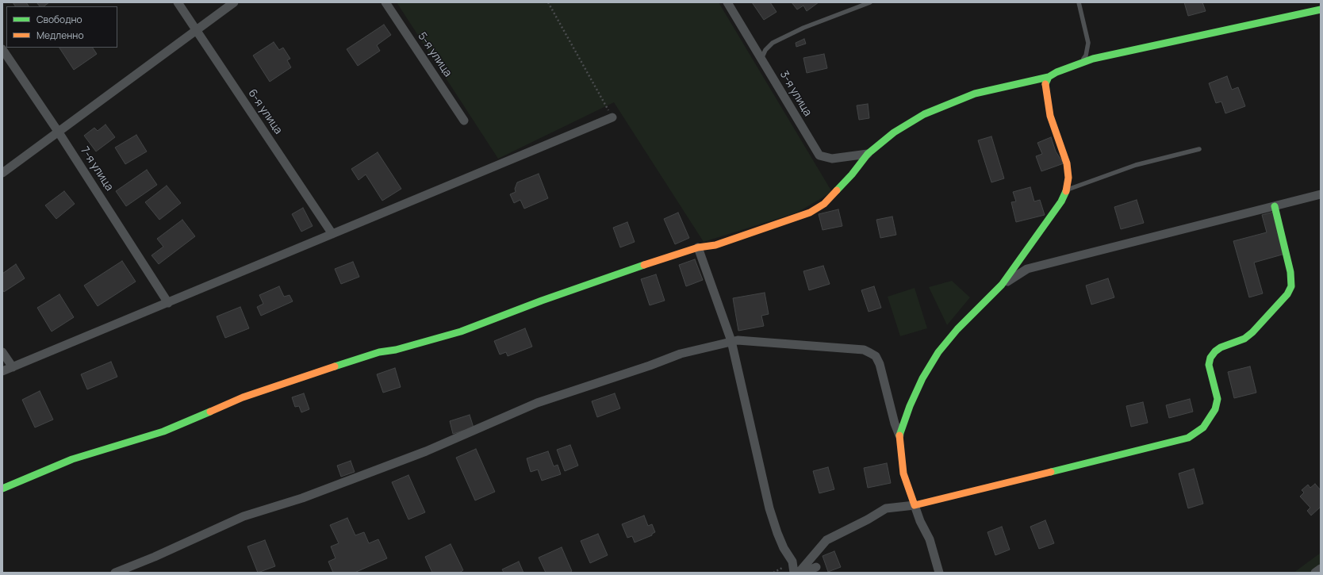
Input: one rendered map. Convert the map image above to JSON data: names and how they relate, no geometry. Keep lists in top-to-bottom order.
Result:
{
  "streets": {
    "street": [
      "5-я улица",
      "3-я улица",
      "6-я улица",
      "7-я улица"
    ]
  },
  "legend": ["Свободно", "Медленно"]
}
